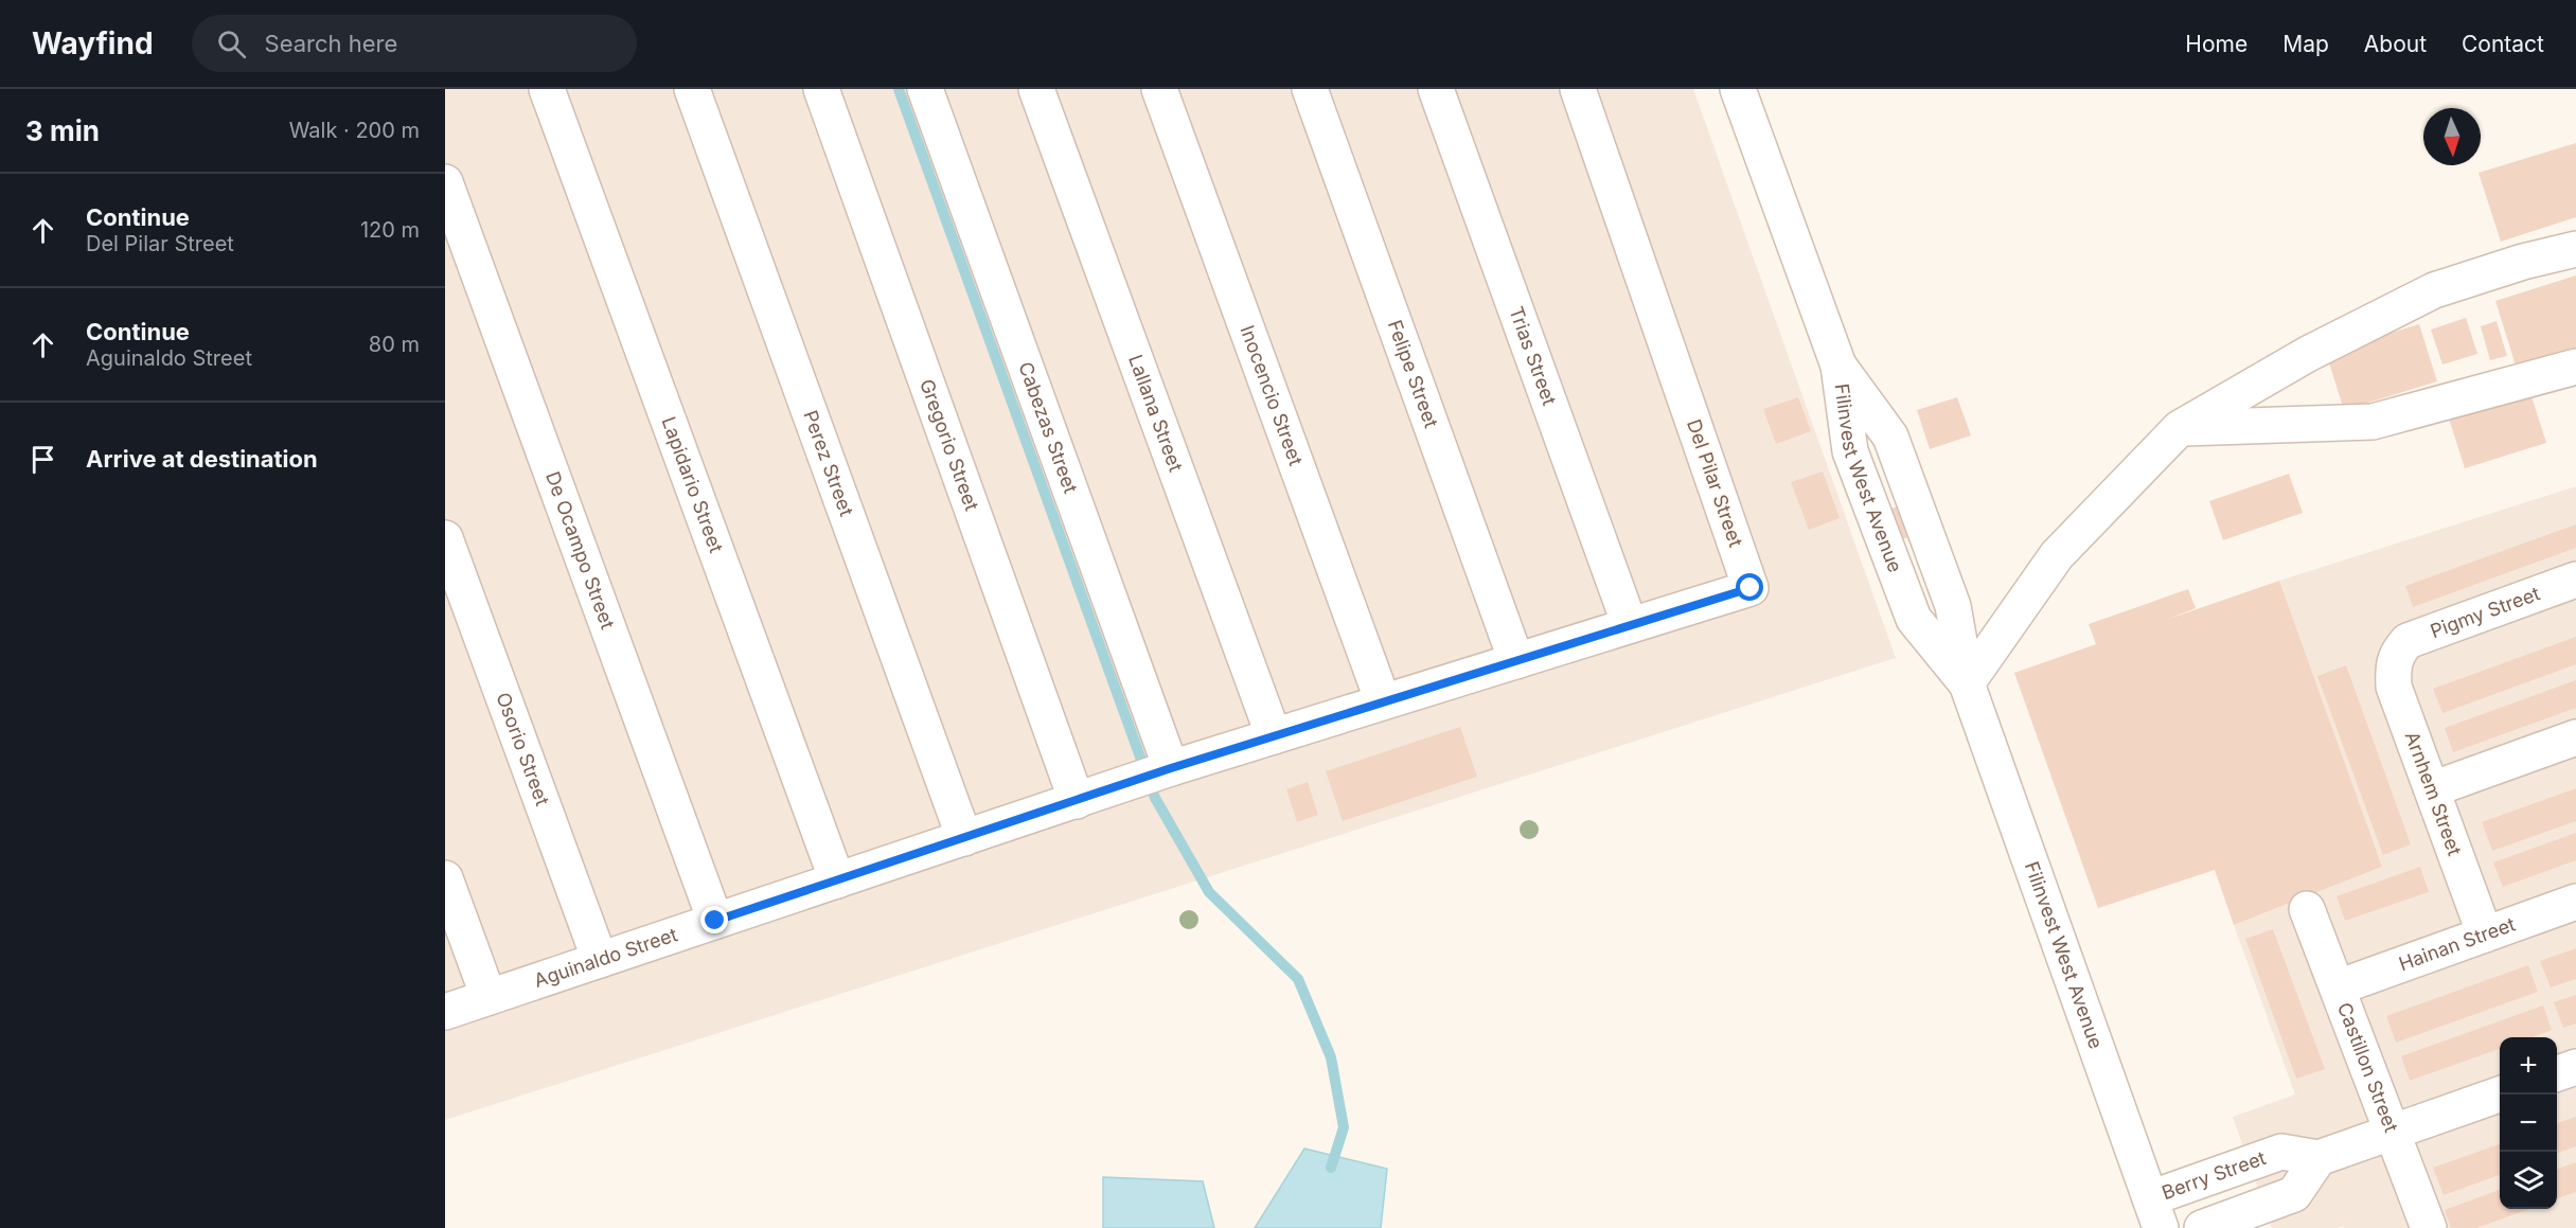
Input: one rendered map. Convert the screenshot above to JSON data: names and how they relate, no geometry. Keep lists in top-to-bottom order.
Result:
{
  "streets": {
    "street": [
      "Trias Street",
      "Felipe Street",
      "Inocencio Street",
      "Lallana Street",
      "Cabezas Street",
      "Gregorio Street",
      "Perez Street",
      "Filinvest West Avenue",
      "Del Pilar Street",
      "Lapidario Street",
      "De Ocampo Street",
      "Pigmy Street",
      "Osorio Street",
      "Arnhem Street",
      "Hainan Street",
      "Aguinaldo Street",
      "Castillon Street",
      "Berry Street"
    ]
  },
  "crossings": [
    ["Trias Street", "Del Pilar Street"],
    ["Felipe Street", "Del Pilar Street"],
    ["Inocencio Street", "Del Pilar Street"],
    ["Lallana Street", "Del Pilar Street"],
    ["Cabezas Street", "Del Pilar Street"],
    ["Gregorio Street", "Aguinaldo Street"],
    ["Perez Street", "Aguinaldo Street"],
    ["Filinvest West Avenue", "Berry Street"],
    ["Del Pilar Street", "Aguinaldo Street"],
    ["Lapidario Street", "Aguinaldo Street"],
    ["De Ocampo Street", "Aguinaldo Street"],
    ["Pigmy Street", "Arnhem Street"],
    ["Osorio Street", "Aguinaldo Street"],
    ["Arnhem Street", "Hainan Street"],
    ["Hainan Street", "Castillon Street"],
    ["Castillon Street", "Berry Street"]
  ],
  "north": "bottom",
  "page": {
    "header": "Wayfind",
    "search": "Search here",
    "nav": [
      "Home",
      "Map",
      "About",
      "Contact"
    ],
    "heading": ["3 min", "Walk · 200 m"],
    "list": [
      ["Continue", "Del Pilar Street", "120 m"],
      ["Continue", "Aguinaldo Street", "80 m"],
      "Arrive at destination"
    ],
    "map_buttons": ["+", "−"]
  }
}
